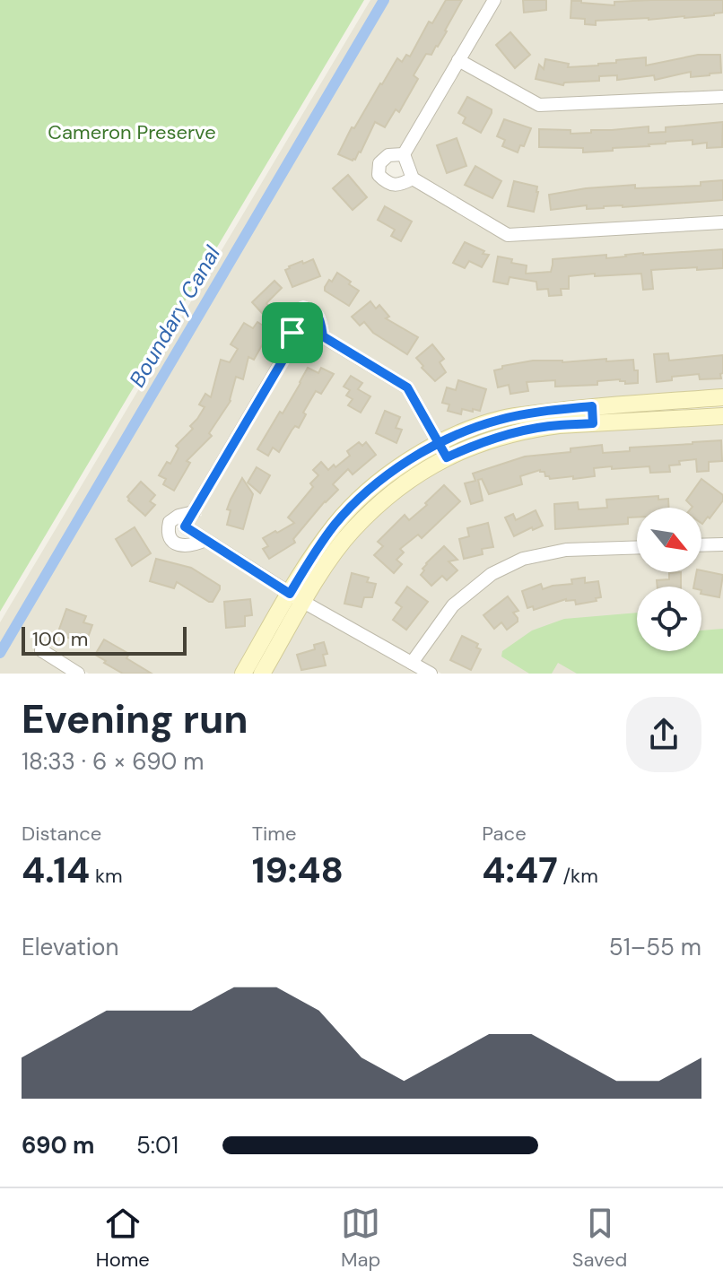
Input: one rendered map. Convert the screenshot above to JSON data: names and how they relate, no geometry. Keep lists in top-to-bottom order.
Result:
{
  "water": ["Boundary Canal"],
  "parks": ["Cameron Preserve"],
  "scale_bar": "100 m",
  "north": "bottom right",
  "page": {
    "scale": "100 m",
    "heading": ["Evening run", "18:33 · 6 × 690 m"],
    "stats": [
      ["Distance", "4.14 km"],
      ["Time", "19:48"],
      ["Pace", "4:47 /km"]
    ],
    "chart": ["Elevation", "51–55 m"],
    "list": [
      {
        "name": "690 m",
        "note": "5:01"
      }
    ],
    "tabs": ["Home", "Map", "Saved"]
  }
}
